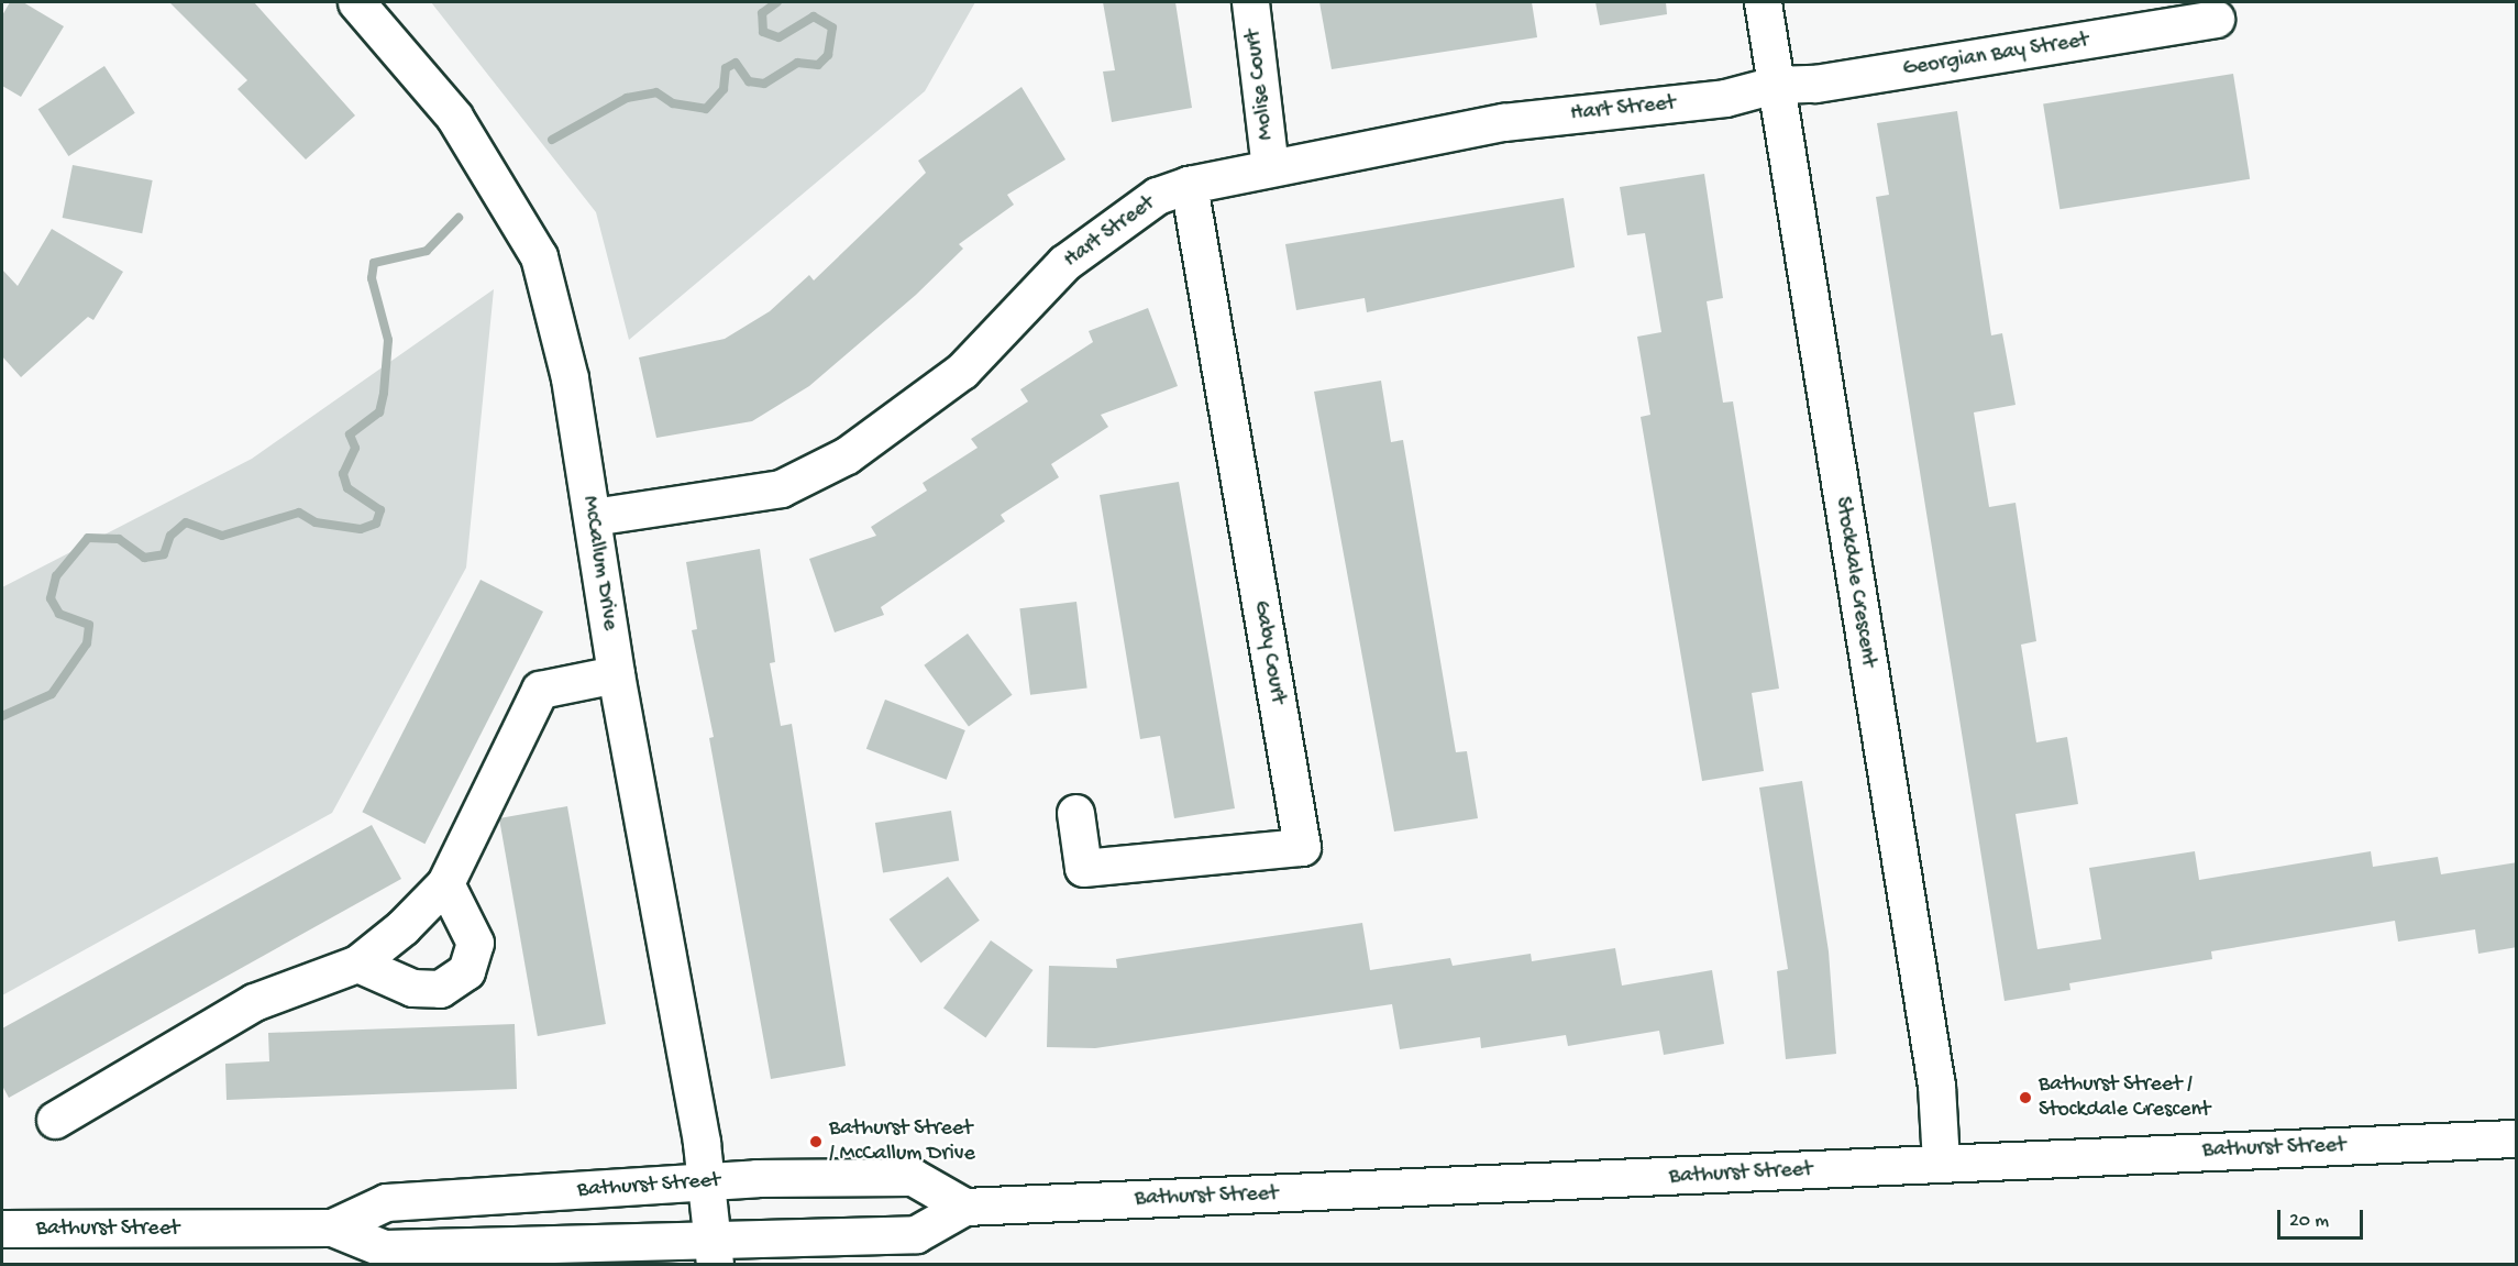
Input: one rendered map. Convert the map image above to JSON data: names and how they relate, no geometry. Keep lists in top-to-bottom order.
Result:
{
  "streets": {
    "street": [
      "Georgian Bay Street",
      "Molise Court",
      "Hart Street",
      "McCallum Drive",
      "Stockdale Crescent",
      "Gaby Court",
      "Bathurst Street"
    ]
  },
  "crossings": [
    ["Georgian Bay Street", "Hart Street"],
    ["Georgian Bay Street", "Stockdale Crescent"],
    ["Molise Court", "Hart Street"],
    ["Hart Street", "McCallum Drive"],
    ["Hart Street", "Stockdale Crescent"],
    ["Hart Street", "Gaby Court"],
    ["McCallum Drive", "Bathurst Street"],
    ["Stockdale Crescent", "Bathurst Street"]
  ],
  "places": ["Bathurst Street / Stockdale Crescent", "Bathurst Street / McCallum Drive"],
  "scale_bar": "20 m"
}
